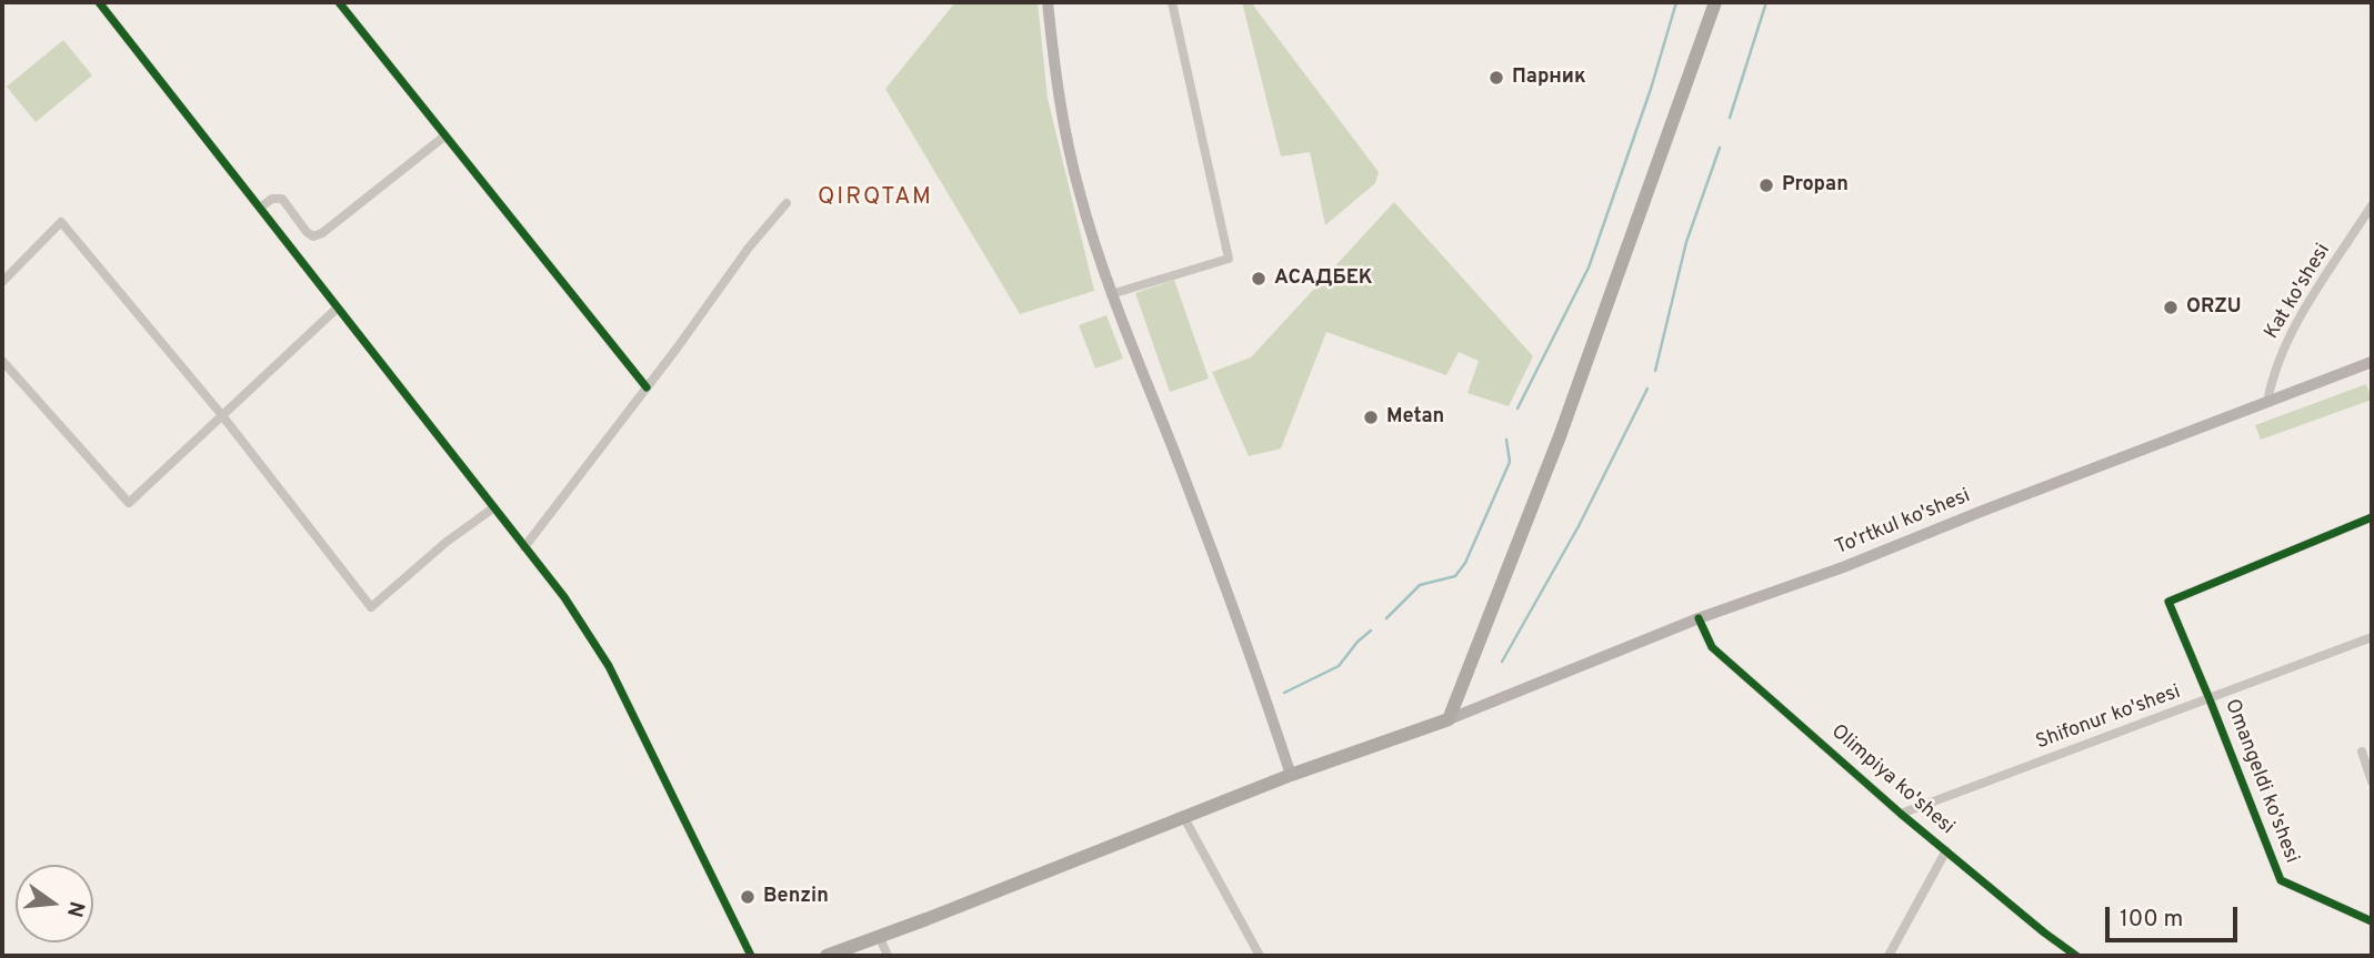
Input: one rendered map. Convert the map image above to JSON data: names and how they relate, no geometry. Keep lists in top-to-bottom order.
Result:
{
  "streets": {
    "main road": ["To'rtkul ko'shesi"],
    "street": [
      "Kat ko'shesi",
      "Shifonur ko'shesi",
      "Olimpiya ko'shesi",
      "Omangeldi ko'shesi"
    ]
  },
  "crossings": [
    ["Kat ko'shesi", "To'rtkul ko'shesi"],
    ["To'rtkul ko'shesi", "Olimpiya ko'shesi"],
    ["Shifonur ko'shesi", "Olimpiya ko'shesi"],
    ["Shifonur ko'shesi", "Omangeldi ko'shesi"]
  ],
  "districts": ["QIRQTAM"],
  "places": [
    "Парник",
    "Propan",
    "АСАДБЕК",
    "ORZU",
    "Metan",
    "Benzin"
  ],
  "scale_bar": "100 m",
  "north": "right"
}
